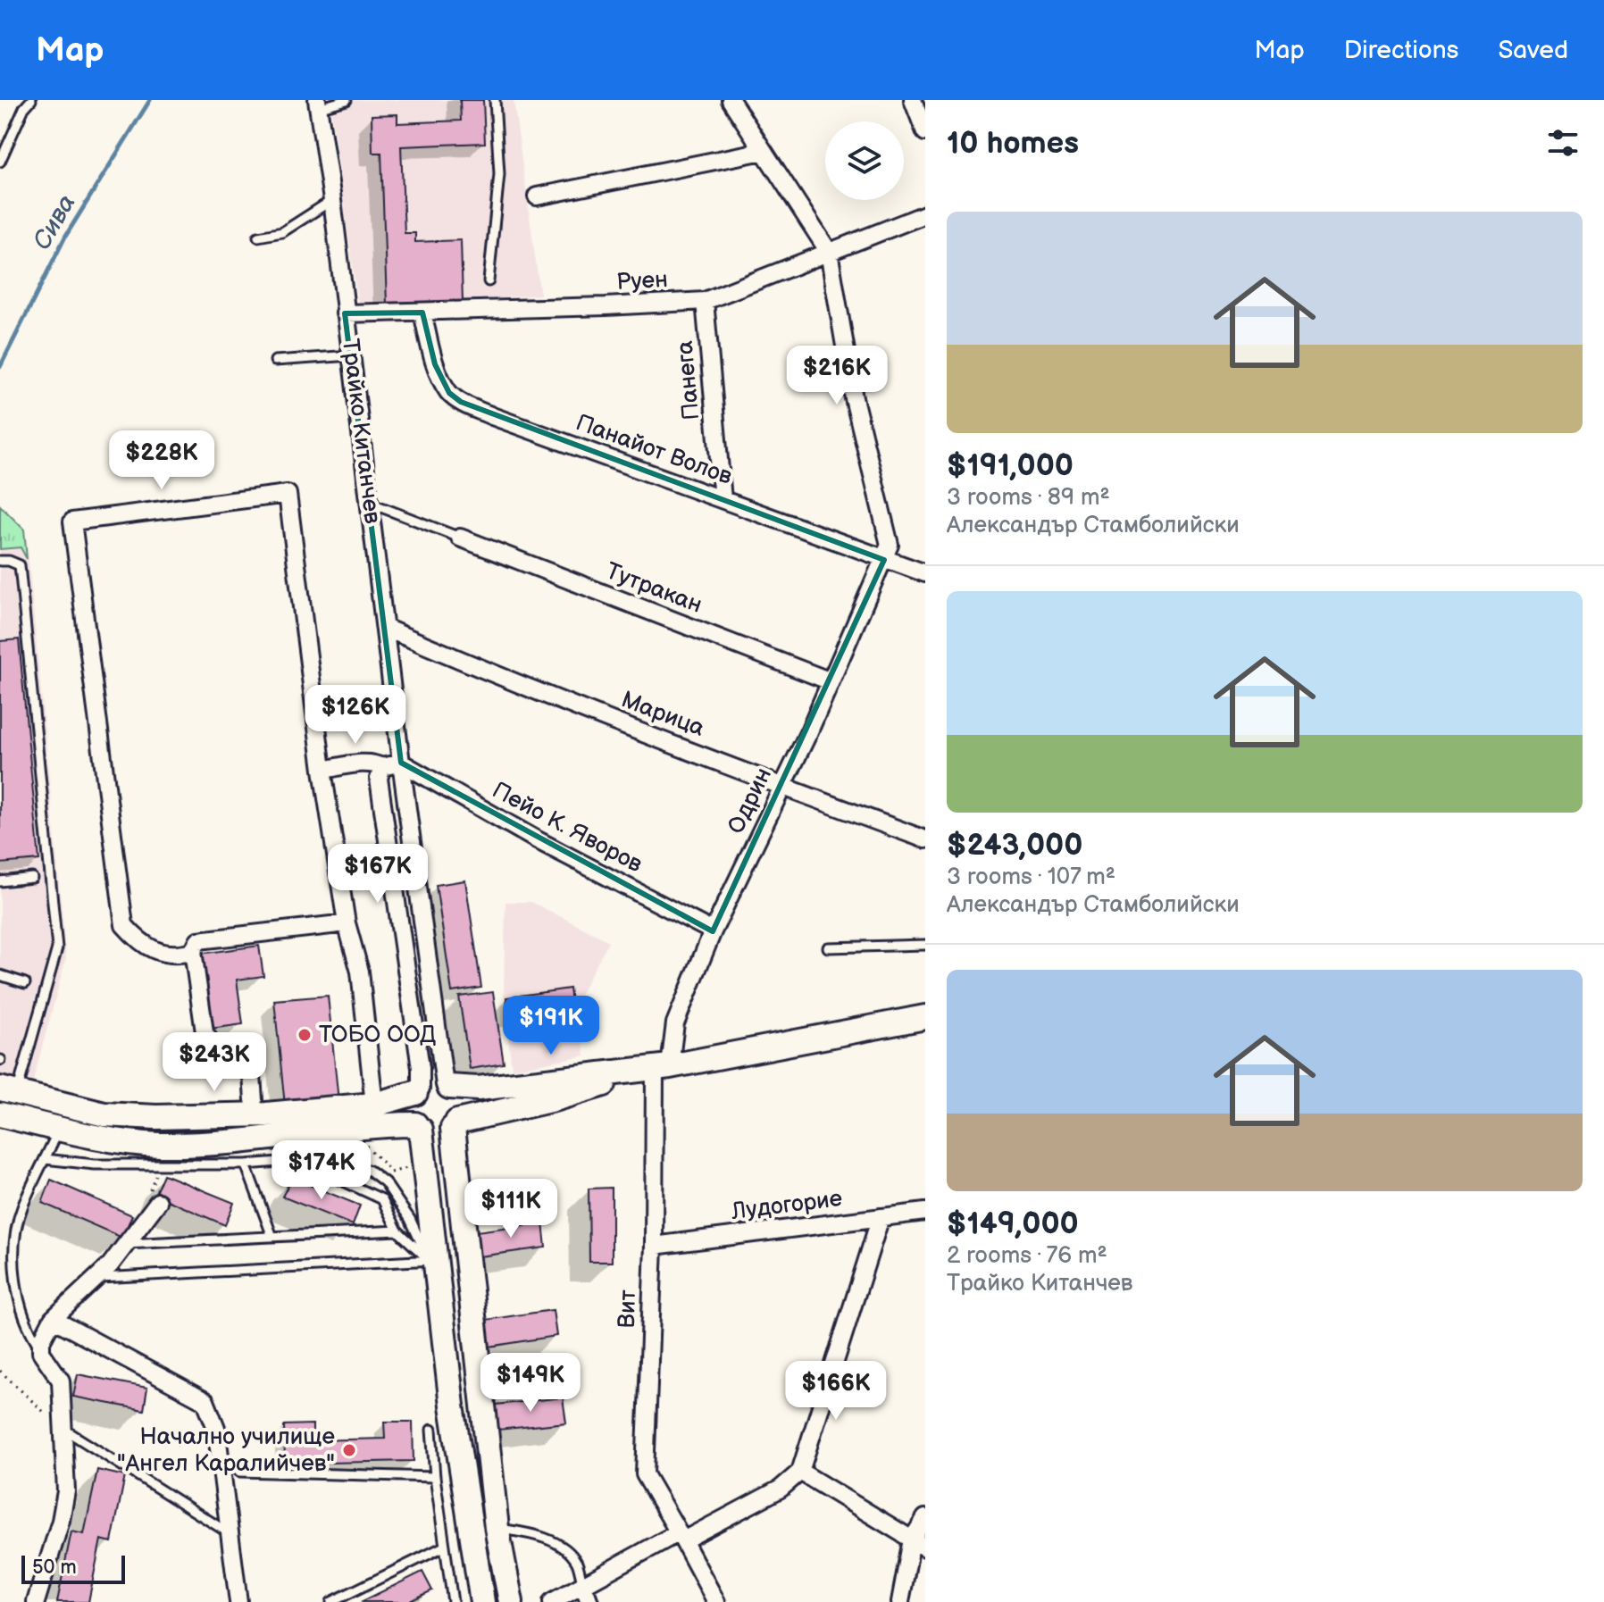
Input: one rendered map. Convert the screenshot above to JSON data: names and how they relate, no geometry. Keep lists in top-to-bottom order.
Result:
{
  "streets": {
    "street": [
      "Руен",
      "Панега",
      "Трайко Китанчев",
      "Панайот Волов",
      "Тутракан",
      "Марица",
      "Одрин",
      "Пейо К. Яворов",
      "Лудогорие",
      "Вит"
    ]
  },
  "crossings": [
    ["Руен", "Панега"],
    ["Руен", "Трайко Китанчев"],
    ["Руен", "Панайот Волов"],
    ["Панега", "Панайот Волов"],
    ["Трайко Китанчев", "Марица"],
    ["Трайко Китанчев", "Пейо К. Яворов"],
    ["Панайот Волов", "Одрин"],
    ["Тутракан", "Одрин"],
    ["Марица", "Одрин"],
    ["Одрин", "Пейо К. Яворов"],
    ["Одрин", "Вит"],
    ["Лудогорие", "Вит"]
  ],
  "water": ["Сива"],
  "places": ["ТОБО ООД", "Начално училище \"Ангел Каралийчев\""],
  "scale_bar": "50 m",
  "page": {
    "header": "Map",
    "nav": ["Map", "Directions", "Saved"],
    "heading": "10 homes",
    "list": [
      {
        "name": "$191,000",
        "note": "3 rooms · 89 m² · Александър Стамболийски"
      },
      {
        "name": "$243,000",
        "note": "3 rooms · 107 m² · Александър Стамболийски"
      },
      {
        "name": "$149,000",
        "note": "2 rooms · 76 m² · Трайко Китанчев"
      }
    ],
    "price": [
      "$216K",
      "$228K",
      "$126K",
      "$167K",
      "$191K",
      "$243K",
      "$174K",
      "$111K",
      "$149K",
      "$166K"
    ],
    "scale": "50 m"
  }
}
